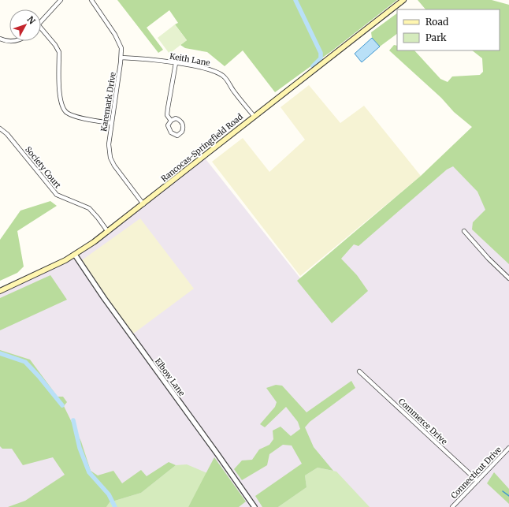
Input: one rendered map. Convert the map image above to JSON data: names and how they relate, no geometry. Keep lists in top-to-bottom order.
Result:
{
  "streets": {
    "main road": ["Rancocas-Springfield Road"],
    "street": [
      "Keith Lane",
      "Karemark Drive",
      "Society Court",
      "Elbow Lane",
      "Commerce Drive",
      "Connecticut Drive"
    ]
  },
  "crossings": [
    ["Keith Lane", "Karemark Drive"],
    ["Keith Lane", "Rancocas-Springfield Road"],
    ["Karemark Drive", "Rancocas-Springfield Road"],
    ["Rancocas-Springfield Road", "Society Court"],
    ["Rancocas-Springfield Road", "Elbow Lane"],
    ["Commerce Drive", "Connecticut Drive"]
  ],
  "legend": ["Road", "Park"],
  "north": "top right"
}
